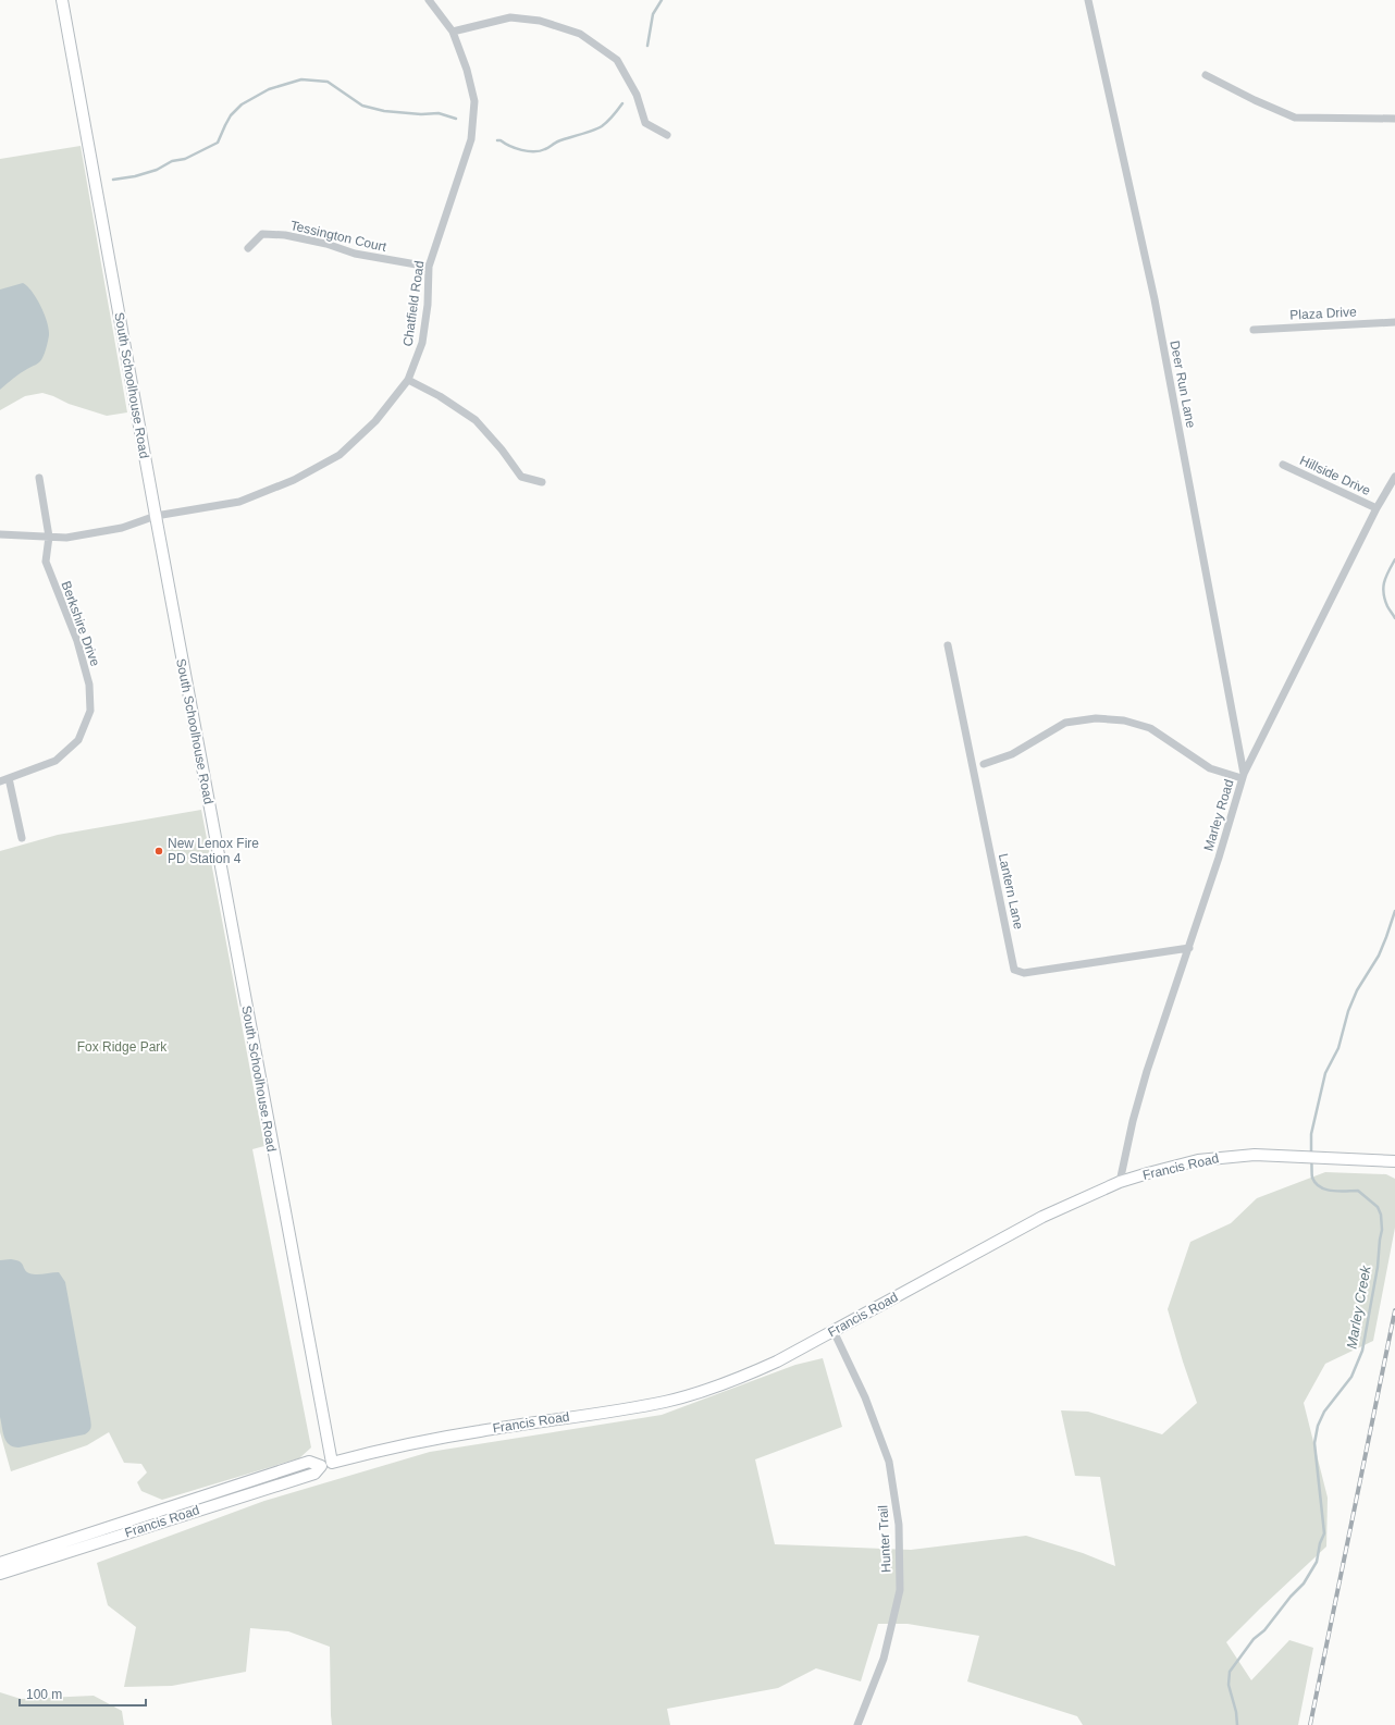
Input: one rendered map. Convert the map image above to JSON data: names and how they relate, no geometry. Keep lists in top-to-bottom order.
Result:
{
  "streets": {
    "street": [
      "Tessington Court",
      "Chatfield Road",
      "Plaza Drive",
      "Deer Run Lane",
      "South Schoolhouse Road",
      "Hillside Drive",
      "Berkshire Drive",
      "Marley Road",
      "Lantern Lane",
      "Francis Road",
      "Hunter Trail"
    ]
  },
  "crossings": [
    ["Tessington Court", "Chatfield Road"],
    ["Chatfield Road", "South Schoolhouse Road"],
    ["Chatfield Road", "Berkshire Drive"],
    ["Deer Run Lane", "Marley Road"],
    ["South Schoolhouse Road", "Francis Road"],
    ["Hillside Drive", "Marley Road"],
    ["Marley Road", "Lantern Lane"],
    ["Marley Road", "Francis Road"],
    ["Francis Road", "Hunter Trail"]
  ],
  "water": ["Marley Creek"],
  "parks": ["Fox Ridge Park"],
  "places": ["New Lenox Fire PD Station 4"],
  "scale_bar": "100 m"
}
